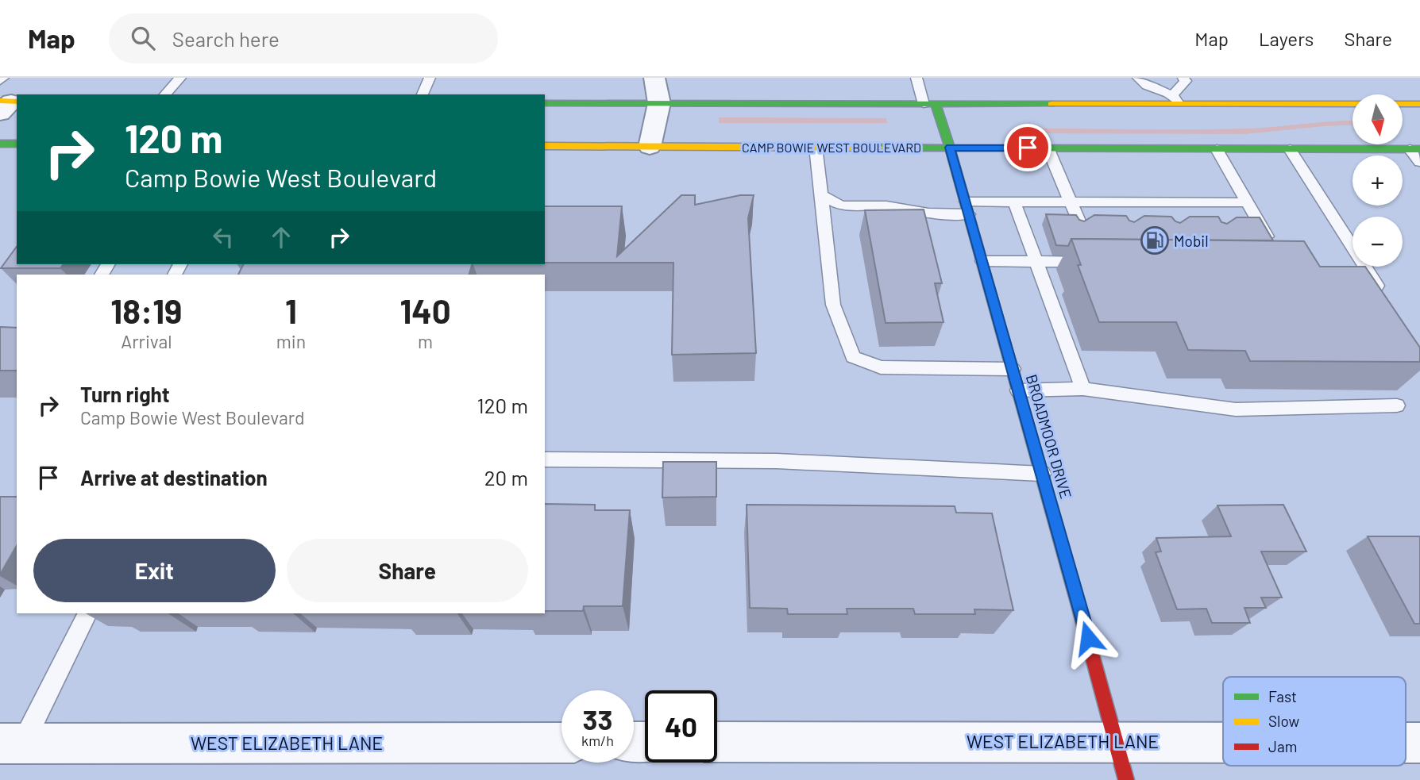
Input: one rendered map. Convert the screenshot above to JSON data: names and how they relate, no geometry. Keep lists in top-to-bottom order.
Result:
{
  "streets": {
    "main road": ["CAMP BOWIE WEST BOULEVARD", "BROADMOOR DRIVE"],
    "street": ["WEST ELIZABETH LANE"]
  },
  "crossings": [
    ["CAMP BOWIE WEST BOULEVARD", "BROADMOOR DRIVE"],
    ["BROADMOOR DRIVE", "WEST ELIZABETH LANE"]
  ],
  "places": {
    "fuel station": ["Mobil"]
  },
  "legend": ["Fast", "Slow", "Jam"],
  "north": "bottom",
  "page": {
    "header": "Map",
    "search": "Search here",
    "nav": ["Map", "Layers", "Share"],
    "map_buttons": ["+", "−"],
    "turn": ["120 m", "Camp Bowie West Boulevard"],
    "eta": [
      "18:19",
      "Arrival",
      "1",
      "min",
      "140",
      "m"
    ],
    "list": [
      {
        "name": "Turn right",
        "note": "Camp Bowie West Boulevard",
        "value": "120 m"
      },
      {
        "name": "Arrive at destination",
        "value": "20 m"
      }
    ],
    "buttons": ["Exit", "Share"],
    "speed": "33 km/h",
    "limit": "40"
  }
}
